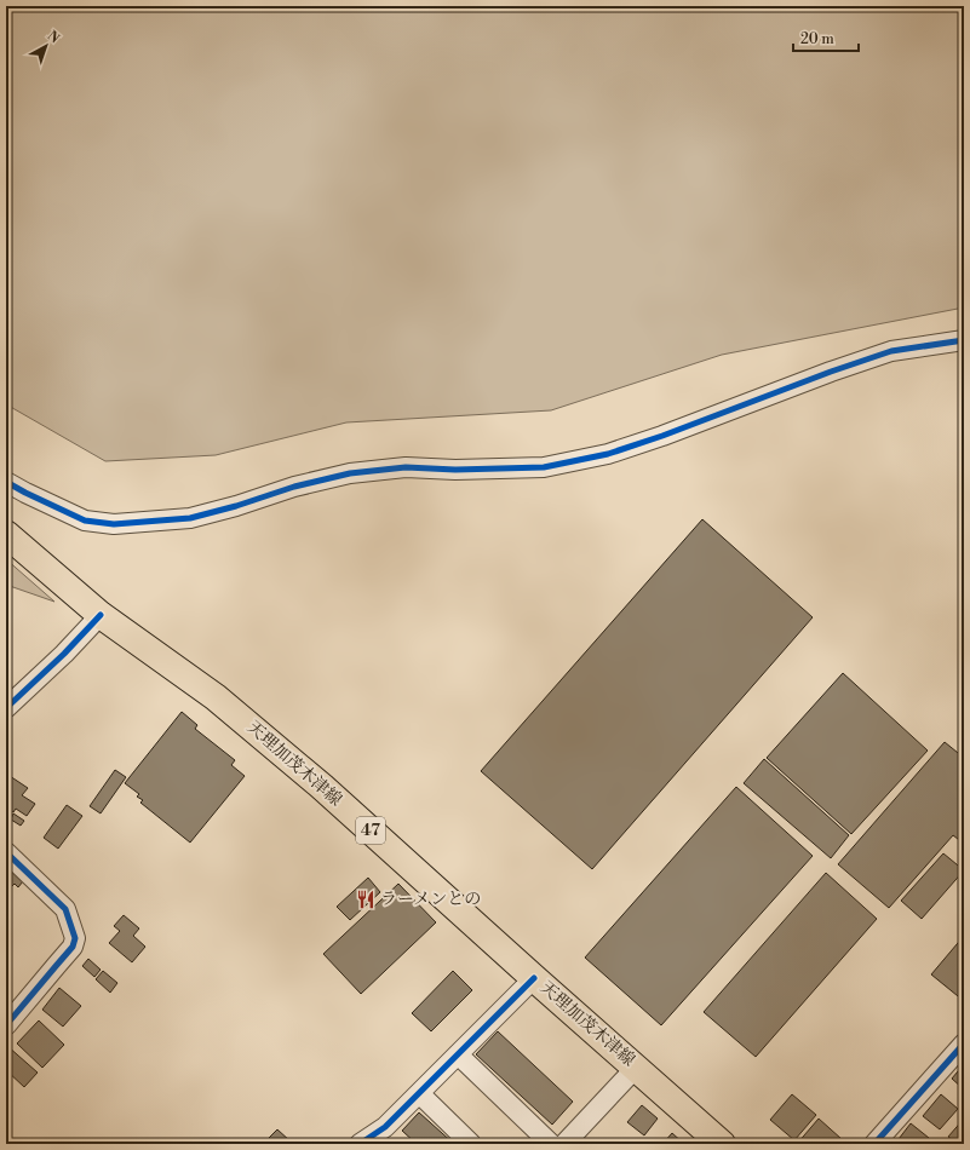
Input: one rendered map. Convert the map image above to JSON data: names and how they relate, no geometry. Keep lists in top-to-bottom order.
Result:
{
  "streets": {
    "main road": ["天理加茂木津線", "47"]
  },
  "places": {
    "restaurant": ["ラーメンとの"]
  },
  "scale_bar": "20 m",
  "north": "top right"
}
